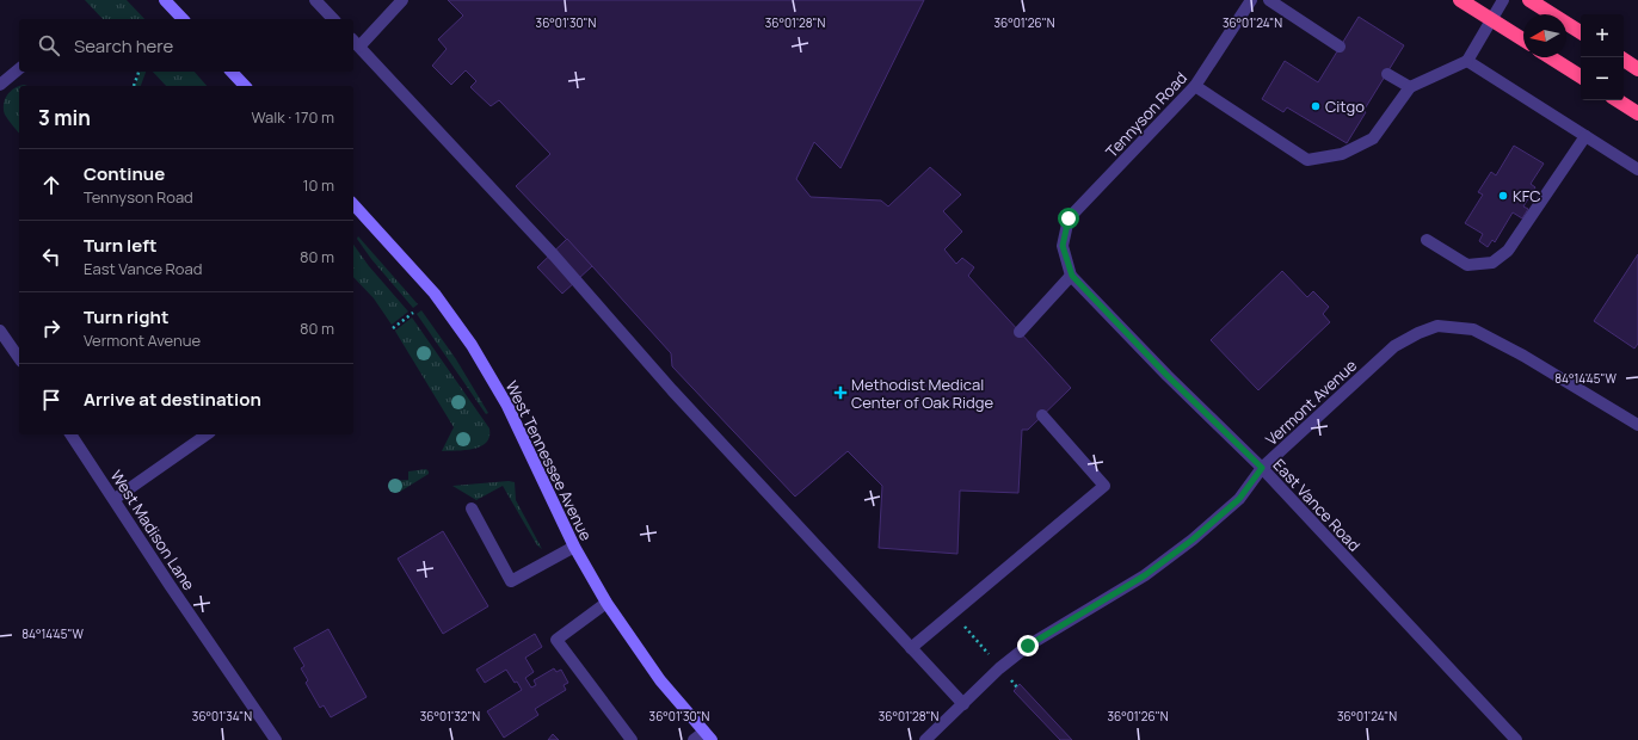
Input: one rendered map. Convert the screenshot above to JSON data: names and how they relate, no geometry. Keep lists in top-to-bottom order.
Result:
{
  "streets": {
    "street": [
      "Tennyson Road",
      "Vermont Avenue",
      "West Tennessee Avenue",
      "East Vance Road",
      "West Madison Lane"
    ]
  },
  "crossings": [
    ["Tennyson Road", "East Vance Road"],
    ["Vermont Avenue", "East Vance Road"]
  ],
  "places": {
    "other": ["Citgo", "KFC"],
    "health": ["Methodist Medical Center of Oak Ridge"]
  },
  "north": "left",
  "page": {
    "map_buttons": ["+", "−"],
    "search": "Search here",
    "heading": ["3 min", "Walk · 170 m"],
    "list": [
      ["Continue", "Tennyson Road", "10 m"],
      ["Turn left", "East Vance Road", "80 m"],
      ["Turn right", "Vermont Avenue", "80 m"],
      "Arrive at destination"
    ]
  },
  "coordinates": [
    "36°01'30\"N",
    "36°01'28\"N",
    "36°01'26\"N",
    "36°01'24\"N",
    "84°14'45\"W",
    "36°01'34\"N",
    "36°01'32\"N"
  ]
}
